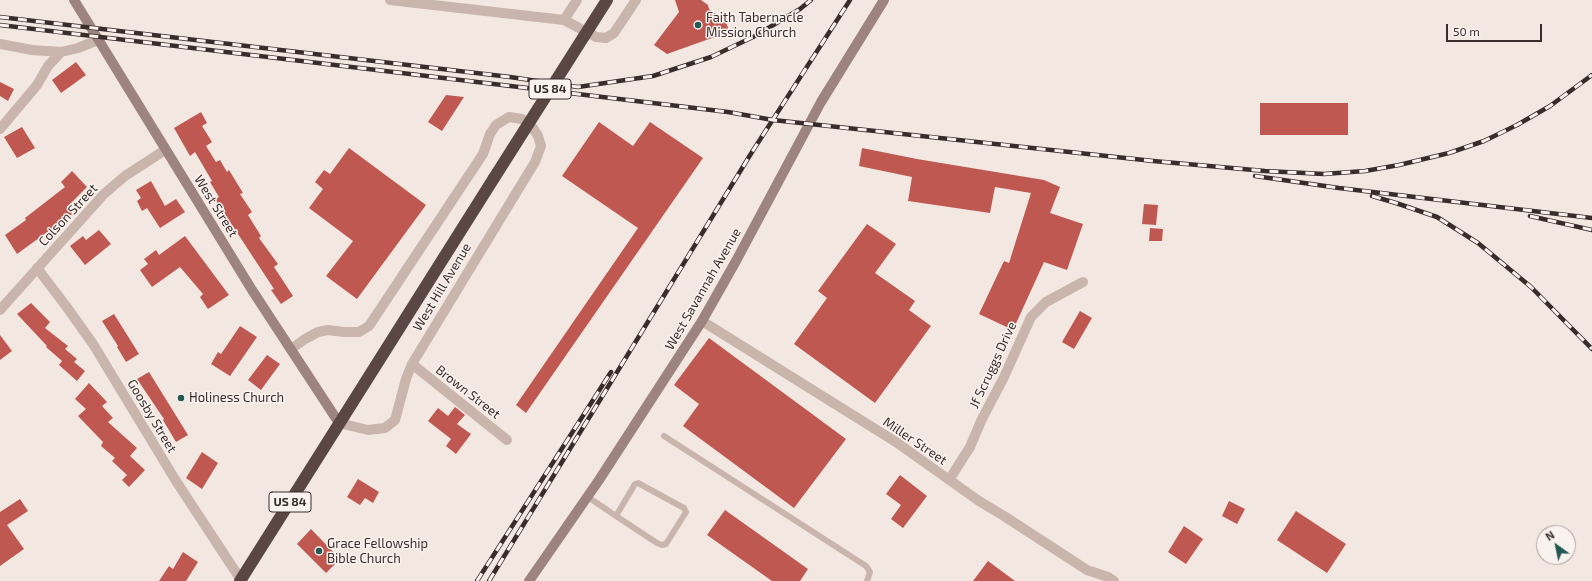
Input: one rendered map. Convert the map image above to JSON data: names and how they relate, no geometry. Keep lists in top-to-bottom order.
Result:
{
  "streets": {
    "highway": ["US 84", "West Hill Avenue"],
    "street": [
      "West Street",
      "Colson Street",
      "West Savannah Avenue",
      "Jf Scruggs Drive",
      "Brown Street",
      "Goosby Street",
      "Miller Street"
    ]
  },
  "crossings": [
    ["West Street", "Colson Street"],
    ["West Street", "West Hill Avenue"],
    ["Colson Street", "Goosby Street"],
    ["West Hill Avenue", "Brown Street"],
    ["West Hill Avenue", "Goosby Street"],
    ["West Savannah Avenue", "Miller Street"],
    ["Jf Scruggs Drive", "Miller Street"]
  ],
  "places": ["Faith Tabernacle Mission Church", "Holiness Church", "Grace Fellowship Bible Church"],
  "scale_bar": "50 m",
  "north": "top left"
}
